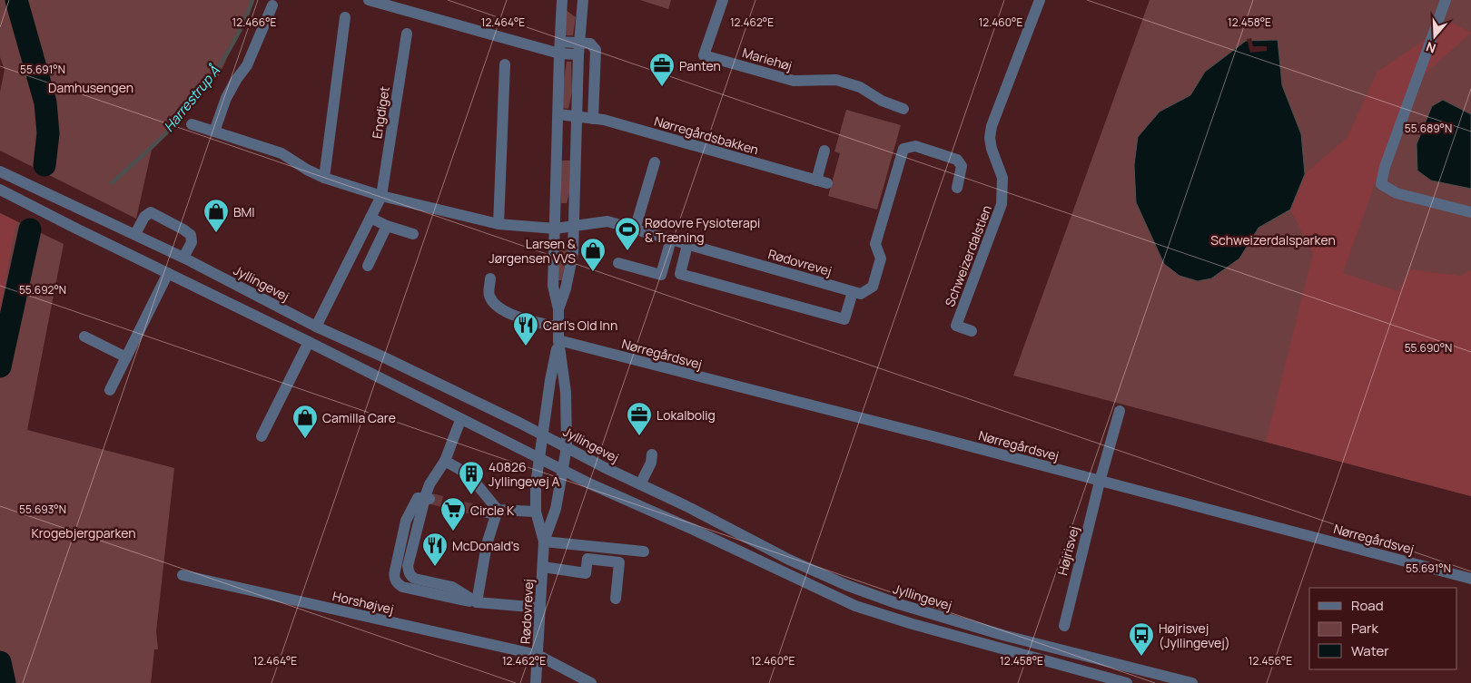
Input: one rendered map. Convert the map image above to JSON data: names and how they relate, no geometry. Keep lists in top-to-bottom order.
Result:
{
  "streets": {
    "street": [
      "Mariehøj",
      "Engdiget",
      "Nørregårdsbakken",
      "Schweizerdalstien",
      "Rødovrevej",
      "Jyllingevej",
      "Nørregårdsvej",
      "Højrisvej",
      "Horshøjvej"
    ]
  },
  "crossings": [
    ["Engdiget", "Jyllingevej"],
    ["Nørregårdsbakken", "Rødovrevej"],
    ["Rødovrevej", "Jyllingevej"],
    ["Rødovrevej", "Nørregårdsvej"],
    ["Rødovrevej", "Horshøjvej"],
    ["Nørregårdsvej", "Højrisvej"]
  ],
  "water": ["Harrestrup Å"],
  "parks": ["Damhusengen", "Schweizerdalsparken", "Krogebjergparken"],
  "places": {
    "office": ["Panten", "Lokalbolig"],
    "shop": ["BMI", "Larsen & Jørgensen VVS", "Camilla Care"],
    "sports": ["Rødovre Fysioterapi & Træning"],
    "restaurant": ["Carl's Old Inn", "McDonald's"],
    "building": ["40826 Jyllingevej A"],
    "supermarket": ["Circle K"],
    "bus stop": ["Højrisvej (Jyllingevej)"]
  },
  "legend": ["Road", "Park", "Water"],
  "north": "bottom",
  "coordinates": [
    "12.466°E",
    "12.464°E",
    "12.462°E",
    "12.460°E",
    "12.458°E",
    "55.691°N",
    "55.689°N",
    "55.692°N",
    "55.690°N",
    "55.693°N",
    "12.456°E"
  ]
}
